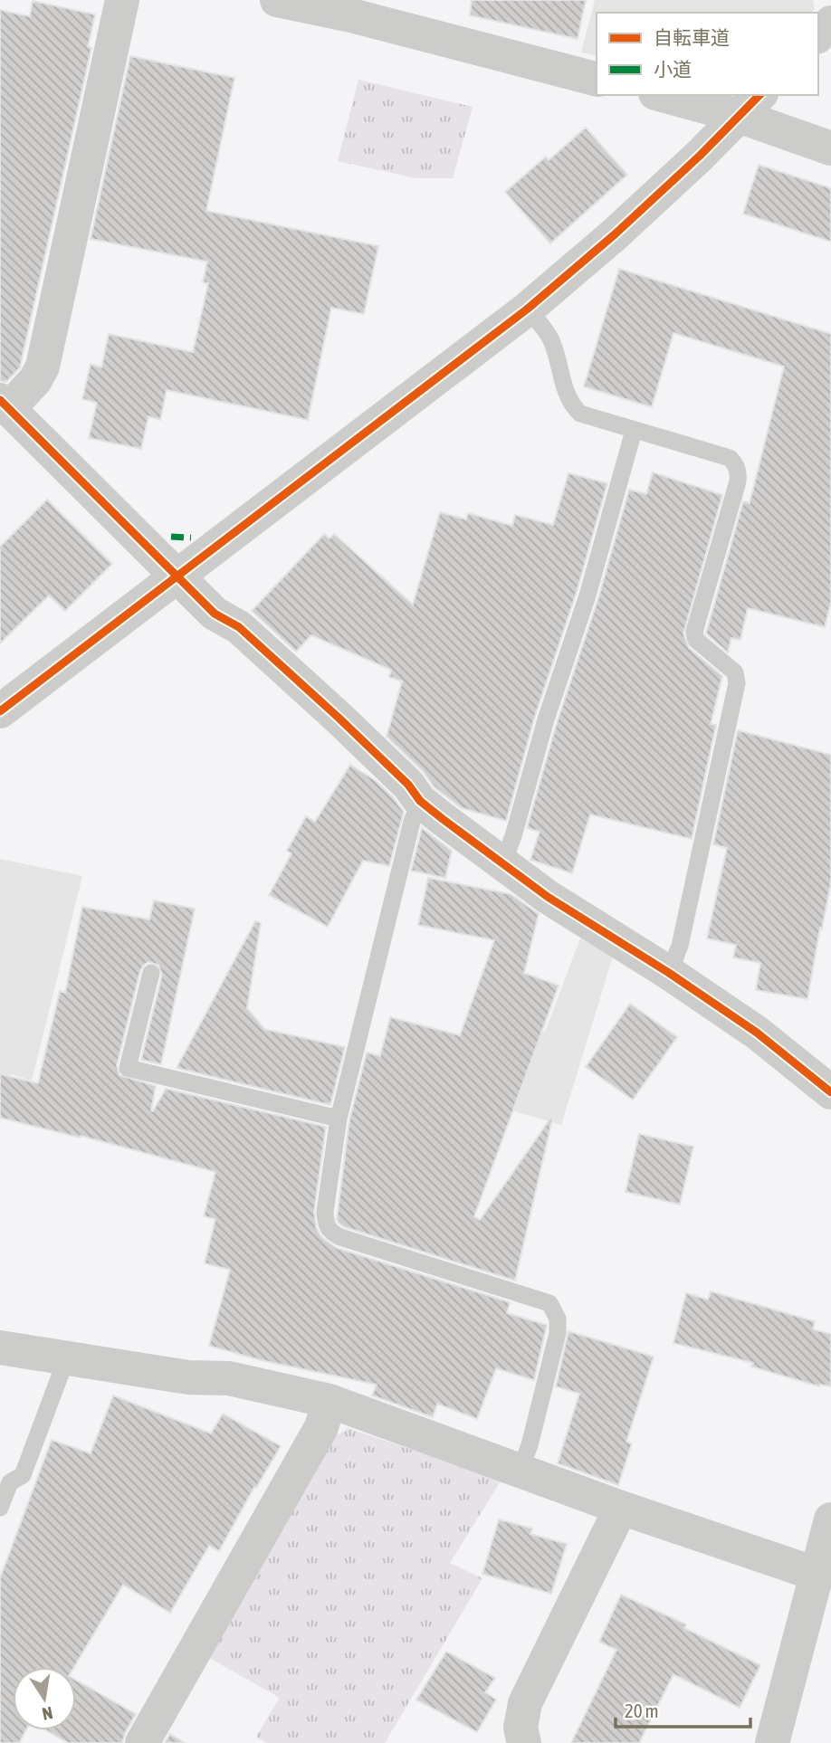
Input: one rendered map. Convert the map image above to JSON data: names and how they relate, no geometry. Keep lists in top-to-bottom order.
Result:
{
  "legend": ["自転車道", "小道"],
  "scale_bar": "20 m",
  "north": "bottom"
}
